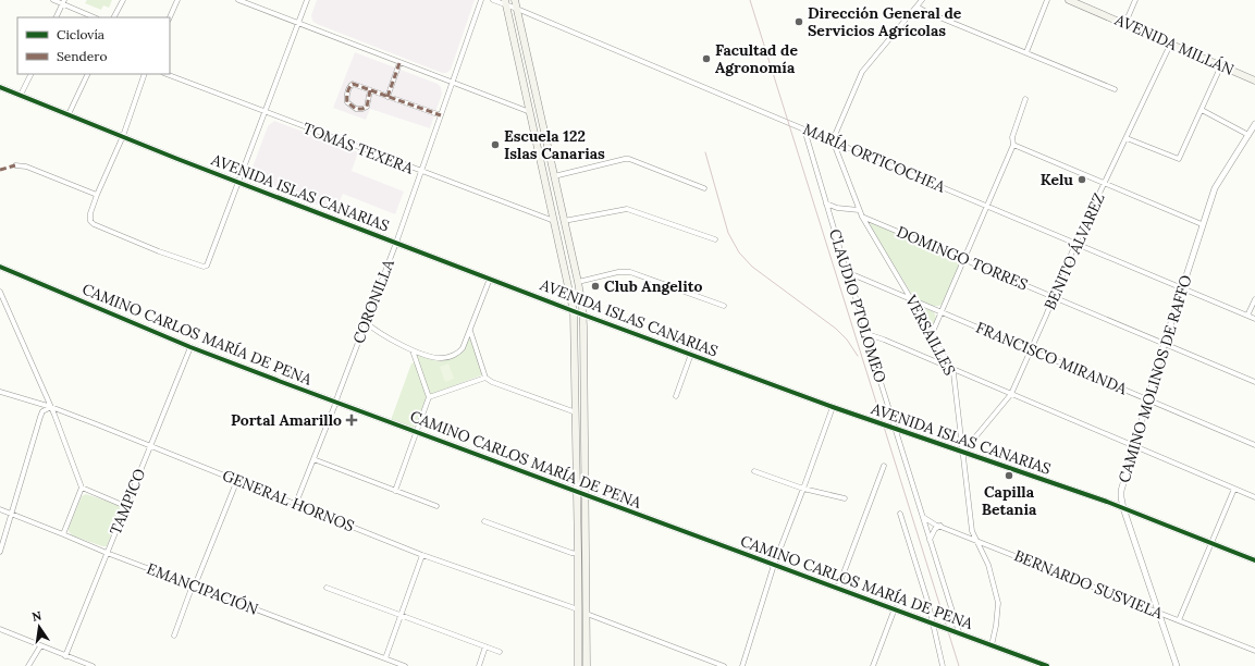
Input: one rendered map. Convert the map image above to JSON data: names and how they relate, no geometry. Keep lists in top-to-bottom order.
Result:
{
  "streets": {
    "main road": ["AVENIDA MILLÁN"],
    "street": [
      "TOMÁS TEXERA",
      "MARÍA ORTICOCHEA",
      "AVENIDA ISLAS CANARIAS",
      "BENITO ÁLVAREZ",
      "DOMINGO TORRES",
      "CORONILLA",
      "CLAUDIO PTOLOMEO",
      "CAMINO CARLOS MARÍA DE PENA",
      "VERSAILLES",
      "FRANCISCO MIRANDA",
      "CAMINO MOLINOS DE RAFFO",
      "GENERAL HORNOS",
      "TAMPICO",
      "BERNARDO SUSVIELA",
      "EMANCIPACIÓN"
    ]
  },
  "crossings": [
    ["AVENIDA MILLÁN", "BENITO ÁLVAREZ"],
    ["TOMÁS TEXERA", "CORONILLA"],
    ["MARÍA ORTICOCHEA", "BENITO ÁLVAREZ"],
    ["MARÍA ORTICOCHEA", "CLAUDIO PTOLOMEO"],
    ["MARÍA ORTICOCHEA", "VERSAILLES"],
    ["MARÍA ORTICOCHEA", "CAMINO MOLINOS DE RAFFO"],
    ["AVENIDA ISLAS CANARIAS", "BENITO ÁLVAREZ"],
    ["AVENIDA ISLAS CANARIAS", "CORONILLA"],
    ["AVENIDA ISLAS CANARIAS", "CLAUDIO PTOLOMEO"],
    ["AVENIDA ISLAS CANARIAS", "VERSAILLES"],
    ["AVENIDA ISLAS CANARIAS", "CAMINO MOLINOS DE RAFFO"],
    ["BENITO ÁLVAREZ", "DOMINGO TORRES"],
    ["BENITO ÁLVAREZ", "VERSAILLES"],
    ["BENITO ÁLVAREZ", "FRANCISCO MIRANDA"],
    ["DOMINGO TORRES", "VERSAILLES"],
    ["DOMINGO TORRES", "CAMINO MOLINOS DE RAFFO"],
    ["CORONILLA", "CAMINO CARLOS MARÍA DE PENA"],
    ["CORONILLA", "GENERAL HORNOS"],
    ["CLAUDIO PTOLOMEO", "CAMINO CARLOS MARÍA DE PENA"],
    ["CLAUDIO PTOLOMEO", "FRANCISCO MIRANDA"],
    ["CLAUDIO PTOLOMEO", "BERNARDO SUSVIELA"],
    ["CAMINO CARLOS MARÍA DE PENA", "VERSAILLES"],
    ["CAMINO CARLOS MARÍA DE PENA", "TAMPICO"],
    ["VERSAILLES", "FRANCISCO MIRANDA"],
    ["VERSAILLES", "BERNARDO SUSVIELA"],
    ["FRANCISCO MIRANDA", "CAMINO MOLINOS DE RAFFO"],
    ["CAMINO MOLINOS DE RAFFO", "BERNARDO SUSVIELA"],
    ["GENERAL HORNOS", "TAMPICO"],
    ["TAMPICO", "EMANCIPACIÓN"]
  ],
  "places": {
    "other": [
      "Dirección General de Servicios Agrícolas",
      "Facultad de Agronomía",
      "Escuela 122 Islas Canarias",
      "Kelu",
      "Club Angelito",
      "Capilla Betania"
    ],
    "health": ["Portal Amarillo"]
  },
  "legend": ["Ciclovía", "Sendero"],
  "north": "top"
}
